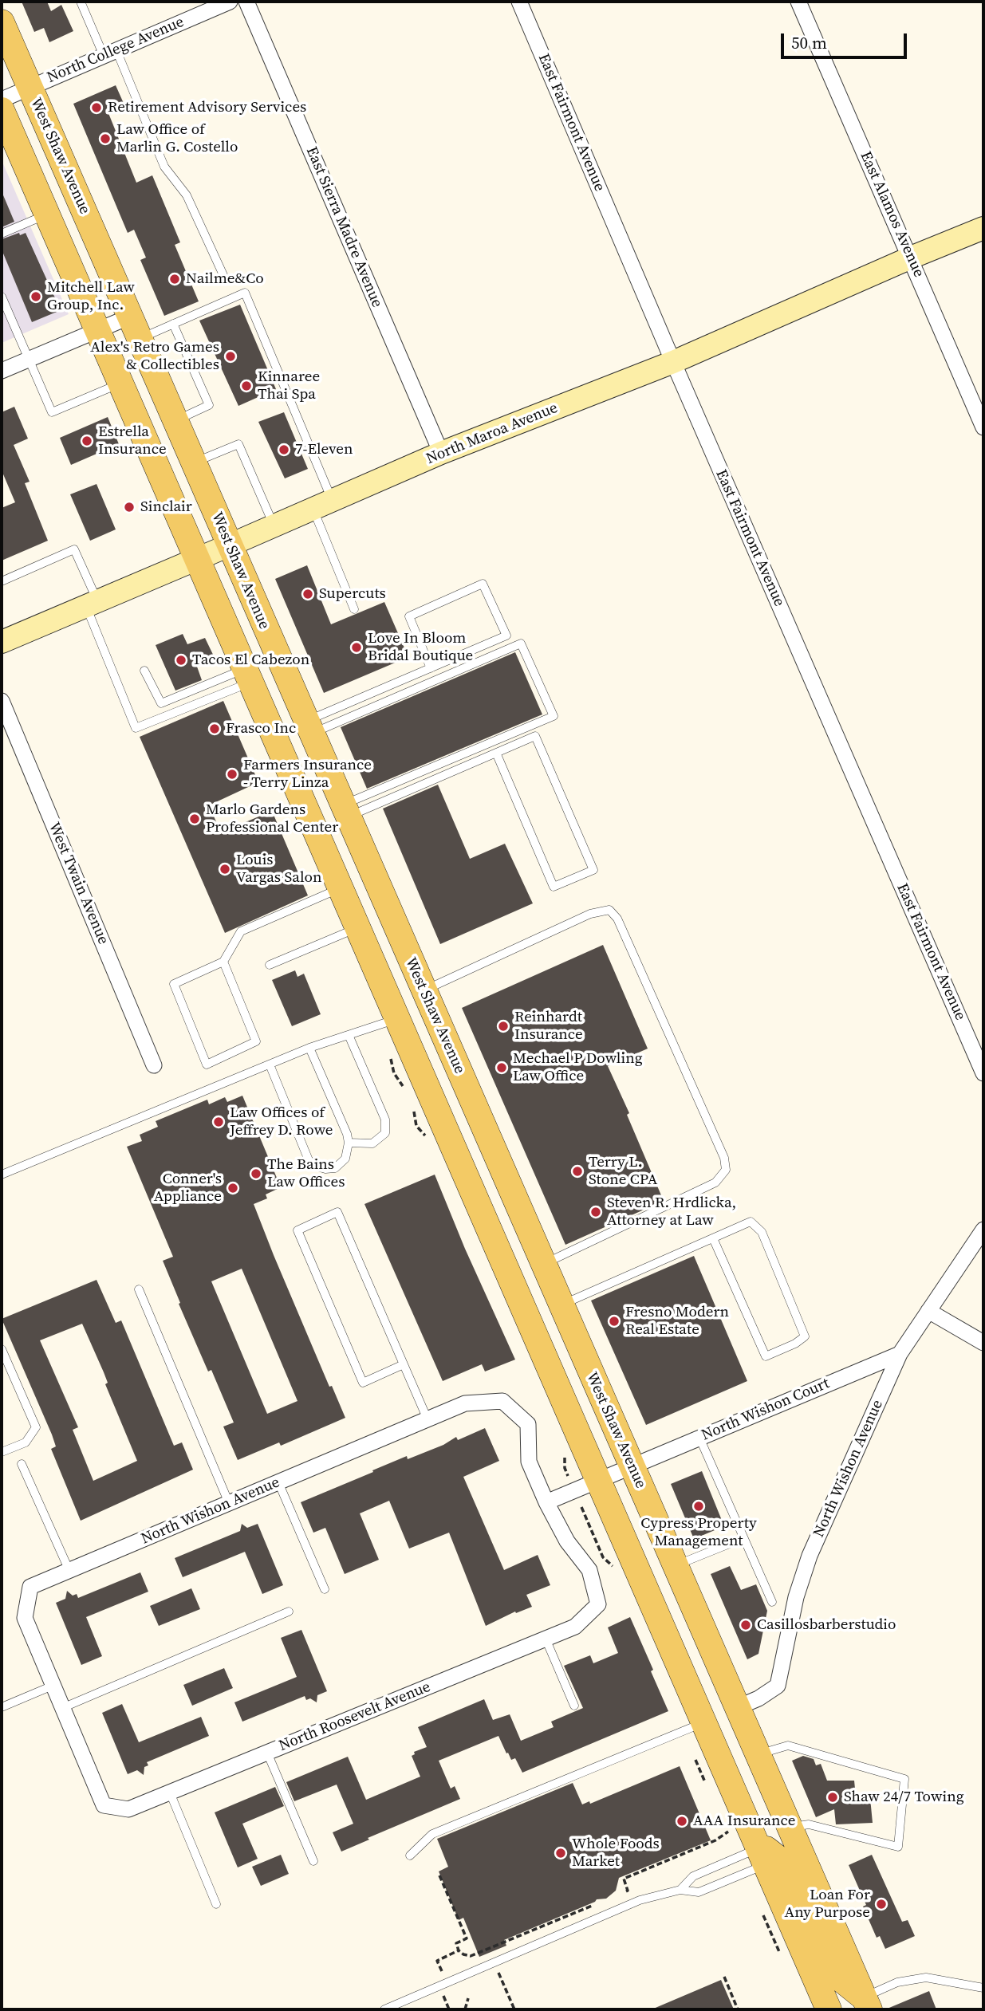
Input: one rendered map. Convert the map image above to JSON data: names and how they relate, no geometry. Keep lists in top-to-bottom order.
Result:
{
  "streets": {
    "main road": ["West Shaw Avenue", "North Maroa Avenue"],
    "street": [
      "North College Avenue",
      "East Fairmont Avenue",
      "East Alamos Avenue",
      "East Sierra Madre Avenue",
      "West Twain Avenue",
      "North Wishon Court",
      "North Wishon Avenue",
      "North Roosevelt Avenue"
    ]
  },
  "crossings": [
    ["North College Avenue", "West Shaw Avenue"],
    ["East Fairmont Avenue", "North Maroa Avenue"],
    ["West Shaw Avenue", "North Maroa Avenue"],
    ["West Shaw Avenue", "North Wishon Court"],
    ["West Shaw Avenue", "North Wishon Avenue"],
    ["East Alamos Avenue", "North Maroa Avenue"],
    ["East Sierra Madre Avenue", "North Maroa Avenue"],
    ["North Wishon Court", "North Wishon Avenue"],
    ["North Wishon Avenue", "North Roosevelt Avenue"]
  ],
  "places": [
    "Retirement Advisory Services",
    "Law Office of Marlin G. Costello",
    "Nailme&Co",
    "Mitchell Law Group, Inc.",
    "Alex's Retro Games & Collectibles",
    "Kinnaree Thai Spa",
    "Estrella Insurance",
    "7-Eleven",
    "Sinclair",
    "Supercuts",
    "Love In Bloom Bridal Boutique",
    "Tacos El Cabezon",
    "Frasco Inc",
    "Farmers Insurance - Terry Linza",
    "Marlo Gardens Professional Center",
    "Louis Vargas Salon",
    "Reinhardt Insurance",
    "Mechael P Dowling Law Office",
    "Law Offices of Jeffrey D. Rowe",
    "Terry L. Stone CPA",
    "The Bains Law Offices",
    "Conner's Appliance",
    "Steven R. Hrdlicka, Attorney at Law",
    "Fresno Modern Real Estate",
    "Cypress Property Management",
    "Casillosbarberstudio",
    "Shaw 24/7 Towing",
    "AAA Insurance",
    "Whole Foods Market",
    "Loan For Any Purpose"
  ],
  "scale_bar": "50 m"
}
